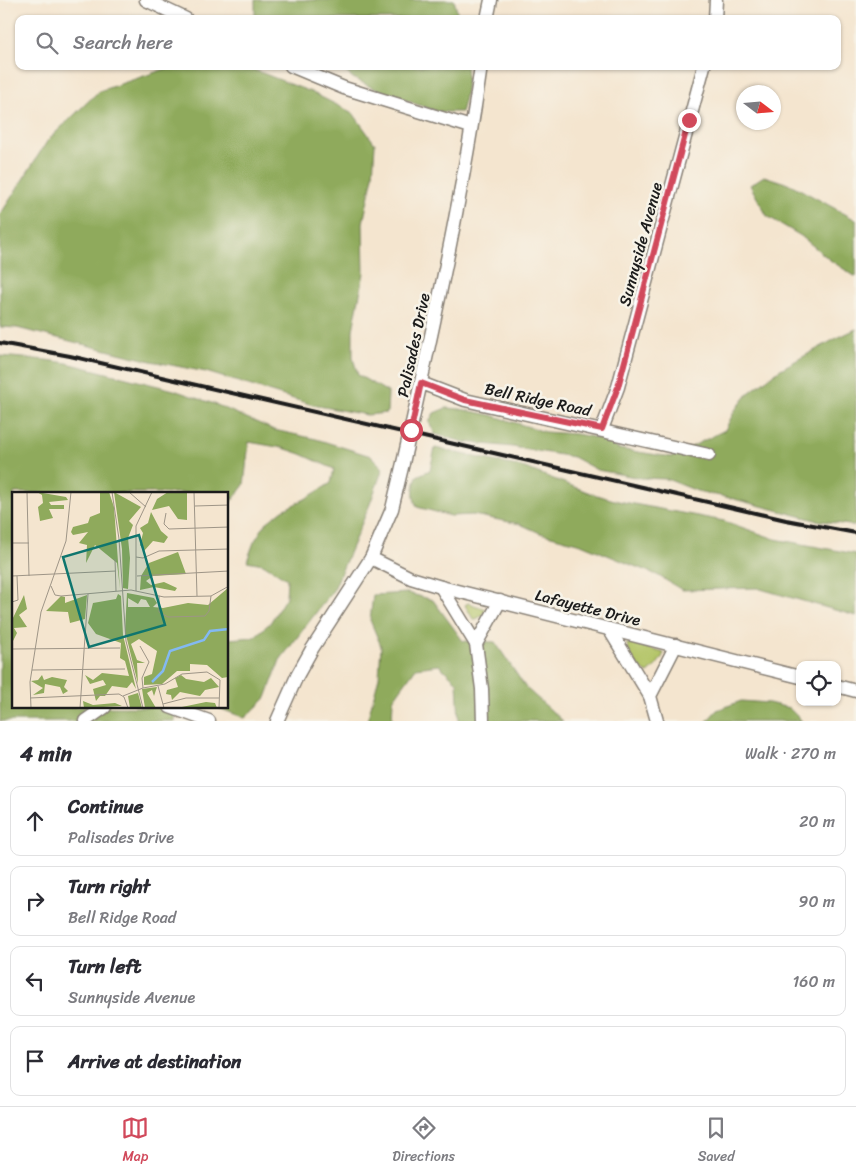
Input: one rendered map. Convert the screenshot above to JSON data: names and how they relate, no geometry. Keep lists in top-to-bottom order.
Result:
{
  "streets": {
    "street": [
      "Sunnyside Avenue",
      "Palisades Drive",
      "Bell Ridge Road",
      "Lafayette Drive"
    ]
  },
  "crossings": [
    ["Sunnyside Avenue", "Bell Ridge Road"],
    ["Palisades Drive", "Bell Ridge Road"],
    ["Palisades Drive", "Lafayette Drive"]
  ],
  "north": "right",
  "page": {
    "search": "Search here",
    "heading": ["4 min", "Walk · 270 m"],
    "list": [
      ["Continue", "Palisades Drive", "20 m"],
      ["Turn right", "Bell Ridge Road", "90 m"],
      ["Turn left", "Sunnyside Avenue", "160 m"],
      "Arrive at destination"
    ],
    "nav": ["Map", "Directions", "Saved"]
  }
}
